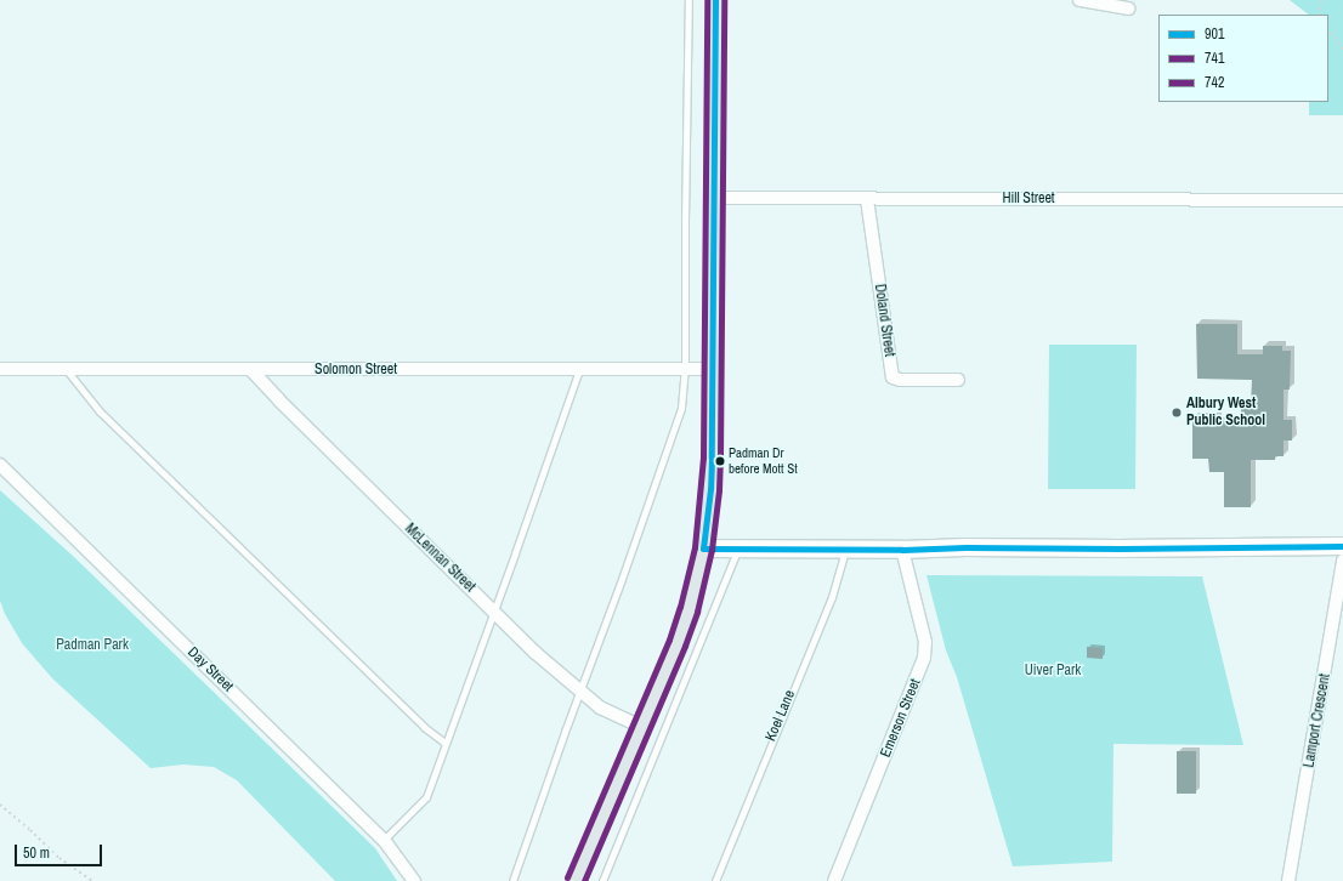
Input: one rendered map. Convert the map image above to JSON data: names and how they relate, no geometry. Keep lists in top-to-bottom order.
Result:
{
  "streets": {
    "street": [
      "Hill Street",
      "Doland Street",
      "Solomon Street",
      "McLennan Street",
      "Day Street",
      "Emerson Street",
      "Lamport Crescent"
    ],
    "lane": ["Koel Lane"]
  },
  "crossings": [
    ["Hill Street", "Doland Street"],
    ["Solomon Street", "McLennan Street"]
  ],
  "parks": ["Padman Park", "Uiver Park"],
  "places": ["Albury West Public School", "Padman Dr before Mott St"],
  "lines": ["transit line 901", "transit line 741", "transit line 742"],
  "legend": ["901", "741", "742"],
  "scale_bar": "50 m"
}
